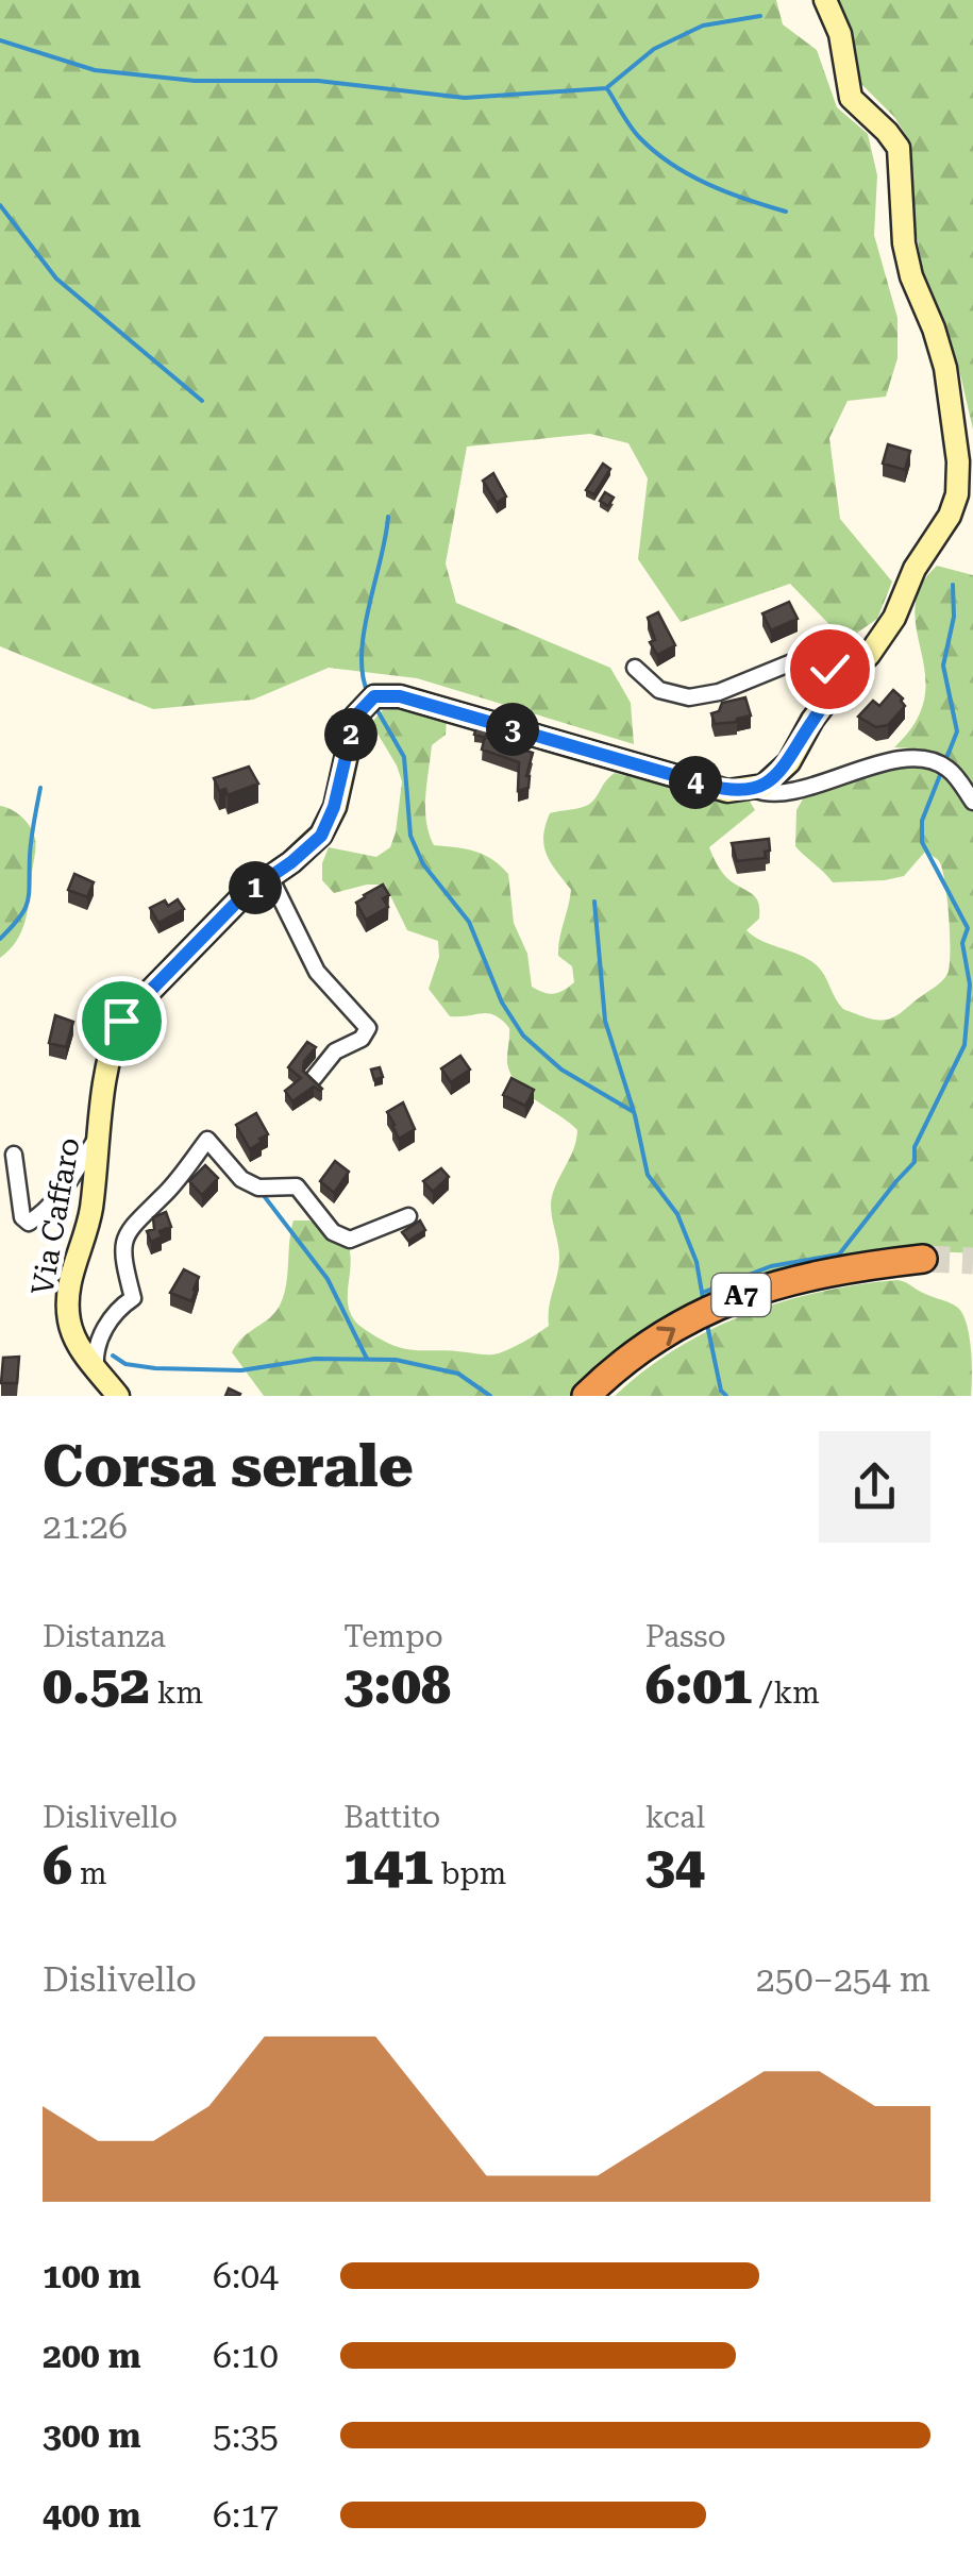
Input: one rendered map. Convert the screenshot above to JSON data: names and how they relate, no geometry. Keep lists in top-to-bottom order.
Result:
{
  "streets": {
    "highway": ["A7"],
    "street": ["Via Caffaro"]
  },
  "page": {
    "pins": [
      "3",
      "2",
      "4",
      "1"
    ],
    "heading": ["Corsa serale", "21:26"],
    "stats": [
      ["Distanza", "0.52 km"],
      ["Tempo", "3:08"],
      ["Passo", "6:01 /km"],
      ["Dislivello", "6 m"],
      ["Battito", "141 bpm"],
      ["kcal", "34"]
    ],
    "chart": ["Dislivello", "250–254 m"],
    "list": [
      {
        "name": "100 m",
        "note": "6:04"
      },
      {
        "name": "200 m",
        "note": "6:10"
      },
      {
        "name": "300 m",
        "note": "5:35"
      },
      {
        "name": "400 m",
        "note": "6:17"
      }
    ]
  }
}
